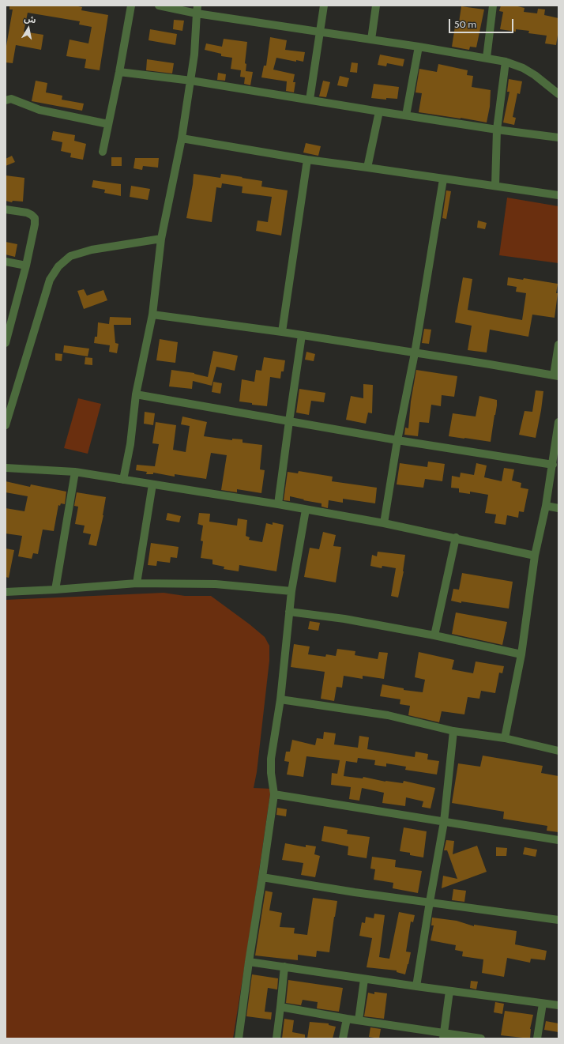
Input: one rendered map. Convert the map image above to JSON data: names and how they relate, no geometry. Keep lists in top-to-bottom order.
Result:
{
  "scale_bar": "50 m",
  "north": "top"
}
